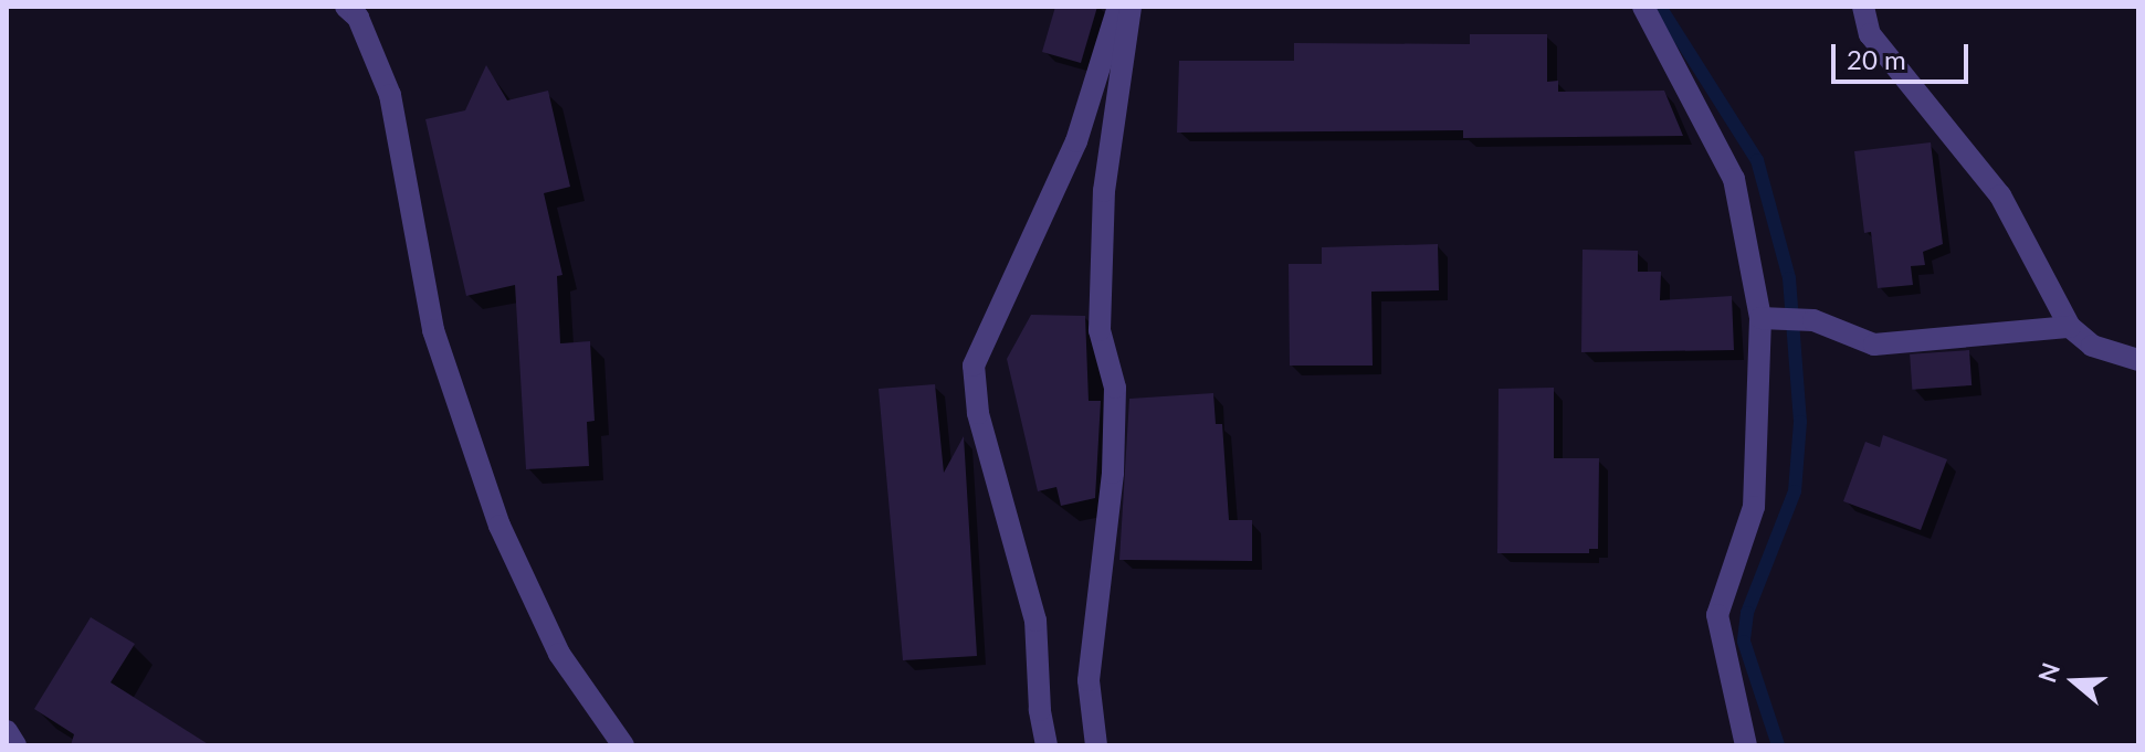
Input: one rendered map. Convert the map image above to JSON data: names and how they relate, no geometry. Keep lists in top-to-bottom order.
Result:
{
  "scale_bar": "20 m",
  "north": "left"
}
